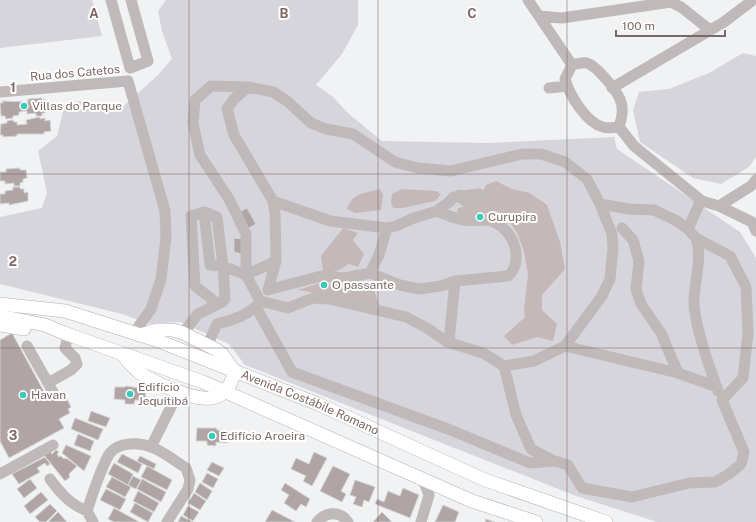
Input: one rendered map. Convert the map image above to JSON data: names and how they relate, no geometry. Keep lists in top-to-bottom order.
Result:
{
  "streets": {
    "main road": ["Avenida Costábile Romano"],
    "street": ["Rua dos Catetos"]
  },
  "crossings": [
    ["Rua dos Catetos", "Avenida Costábile Romano"]
  ],
  "places": [
    "Villas do Parque",
    "Curupira",
    "O passante",
    "Edifício Jequitibá",
    "Havan",
    "Edifício Aroeira"
  ],
  "scale_bar": "100 m",
  "grid": {
    "columns": ["A", "B", "C"],
    "rows": ["1", "2", "3"]
  }
}
